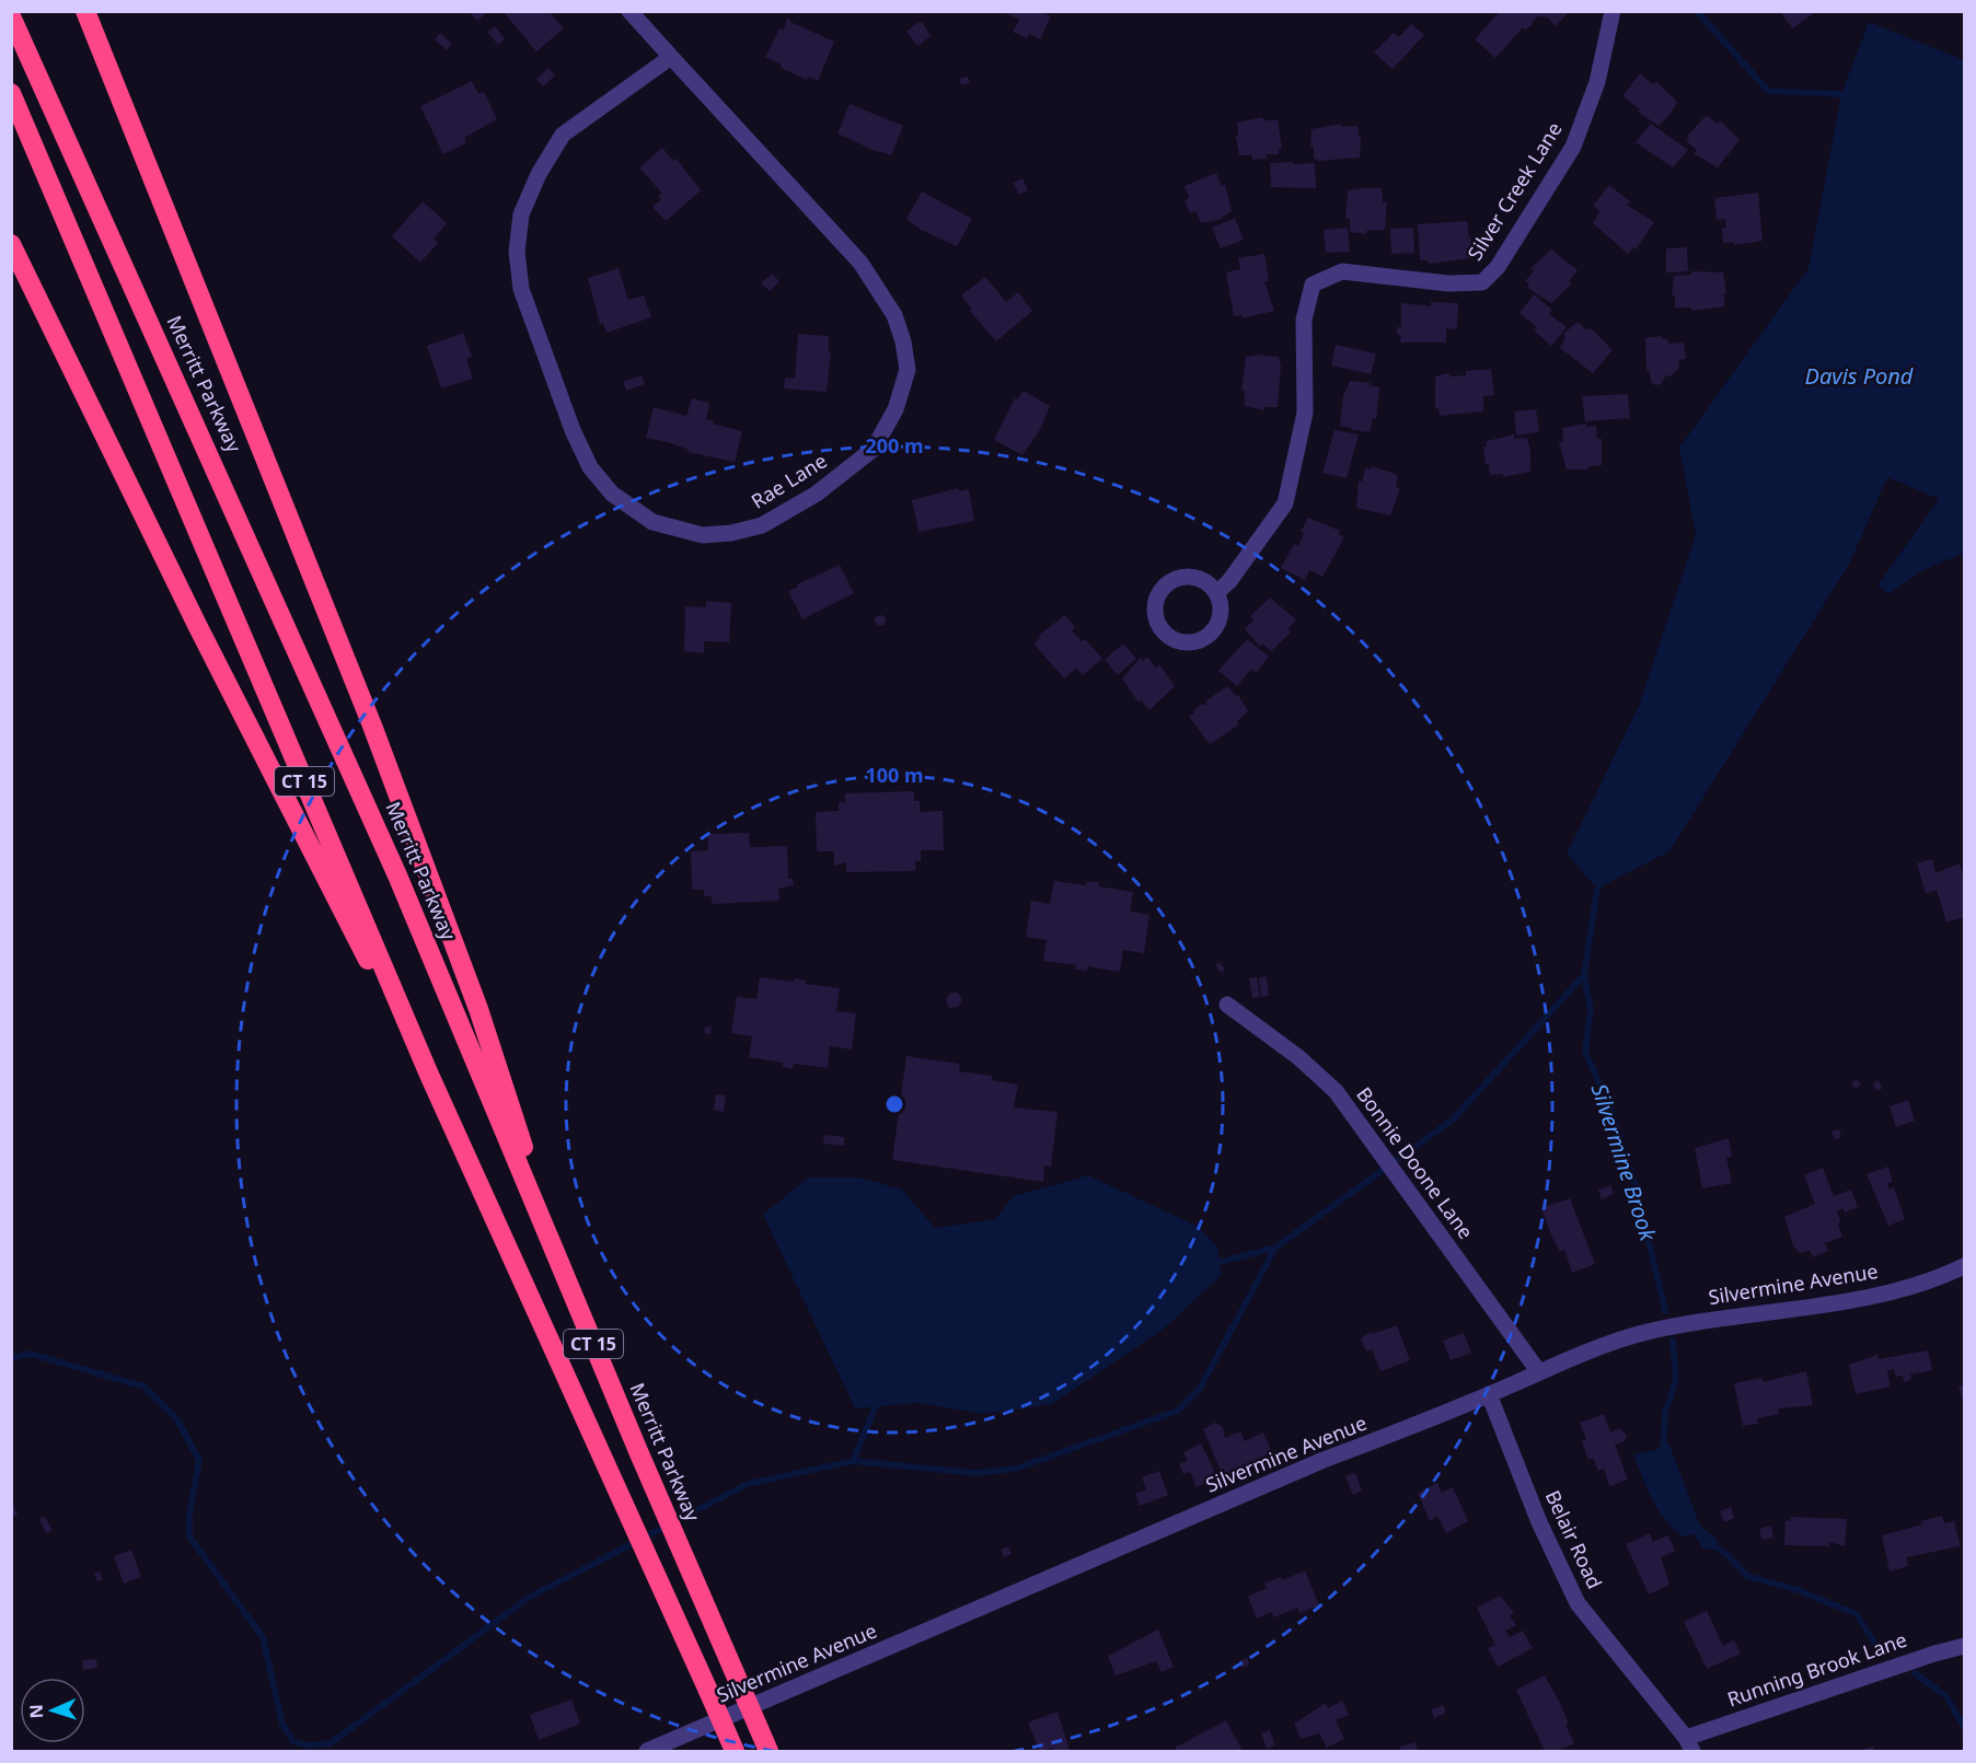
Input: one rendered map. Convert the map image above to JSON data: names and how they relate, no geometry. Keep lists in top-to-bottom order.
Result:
{
  "streets": {
    "highway": ["Merritt Parkway", "CT 15"],
    "street": [
      "Silver Creek Lane",
      "Rae Lane",
      "Bonnie Doone Lane",
      "Silvermine Avenue",
      "Belair Road",
      "Running Brook Lane"
    ]
  },
  "crossings": [
    ["Bonnie Doone Lane", "Silvermine Avenue"],
    ["Silvermine Avenue", "Belair Road"],
    ["Belair Road", "Running Brook Lane"]
  ],
  "water": ["Davis Pond", "Silvermine Brook"],
  "north": "left",
  "rings": ["200 m", "100 m"]
}
